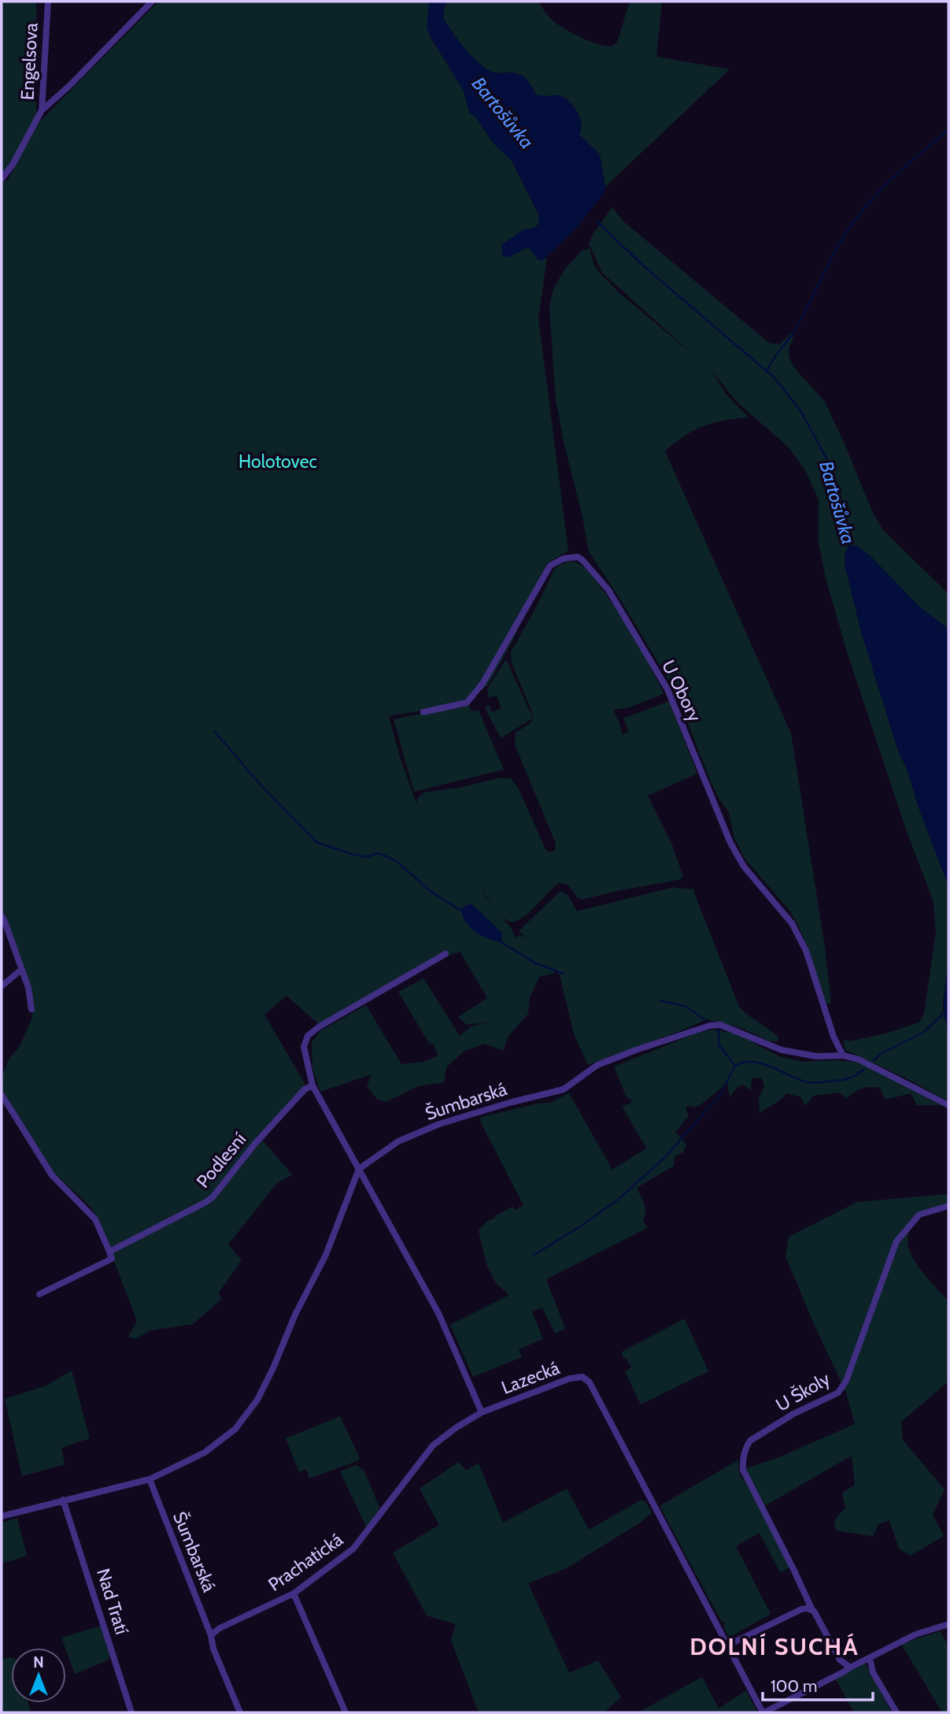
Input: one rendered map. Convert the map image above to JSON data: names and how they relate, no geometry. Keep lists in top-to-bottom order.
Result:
{
  "streets": {
    "street": [
      "Engelsova",
      "U Obory",
      "Šumbarská",
      "Podlesní",
      "Lazecká",
      "U Školy",
      "Prachatická",
      "Nad Tratí"
    ]
  },
  "crossings": [
    ["U Obory", "Šumbarská"],
    ["Šumbarská", "Prachatická"],
    ["Lazecká", "Prachatická"]
  ],
  "districts": ["DOLNÍ SUCHÁ"],
  "water": ["Bartošůvka"],
  "parks": ["Holotovec"],
  "scale_bar": "100 m",
  "north": "top"
}
